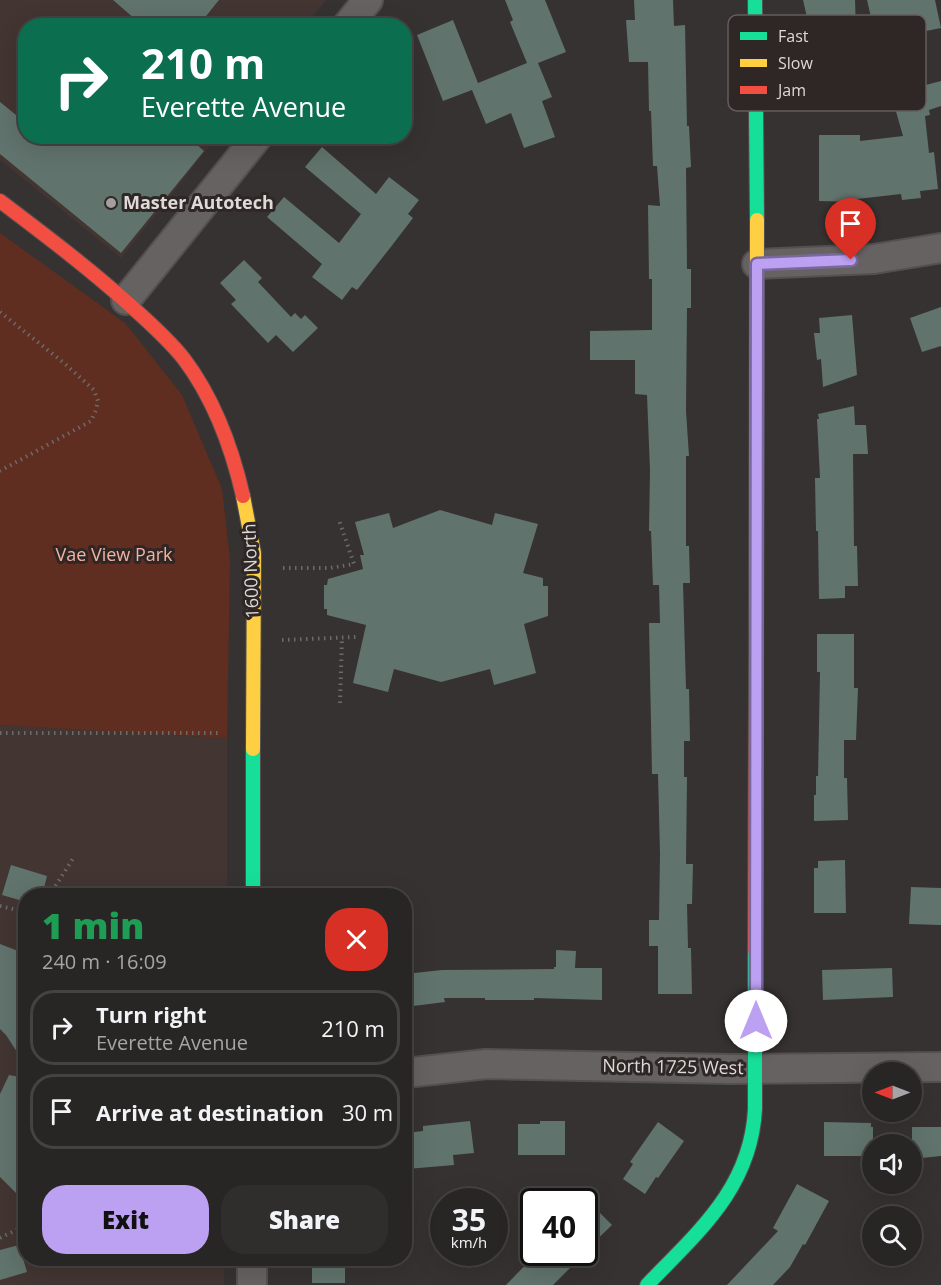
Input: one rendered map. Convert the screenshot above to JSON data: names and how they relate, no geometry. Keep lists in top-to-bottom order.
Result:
{
  "streets": {
    "street": ["1600 North", "North 1725 West"]
  },
  "parks": ["Vae View Park"],
  "places": ["Master Autotech"],
  "legend": ["Fast", "Slow", "Jam"],
  "north": "left",
  "page": {
    "turn": ["210 m", "Everette Avenue"],
    "heading": ["1 min", "240 m · 16:09"],
    "list": [
      {
        "name": "Turn right",
        "note": "Everette Avenue",
        "value": "210 m"
      },
      {
        "name": "Arrive at destination",
        "value": "30 m"
      }
    ],
    "buttons": ["Exit", "Share"],
    "speed": "35 km/h",
    "limit": "40"
  }
}
